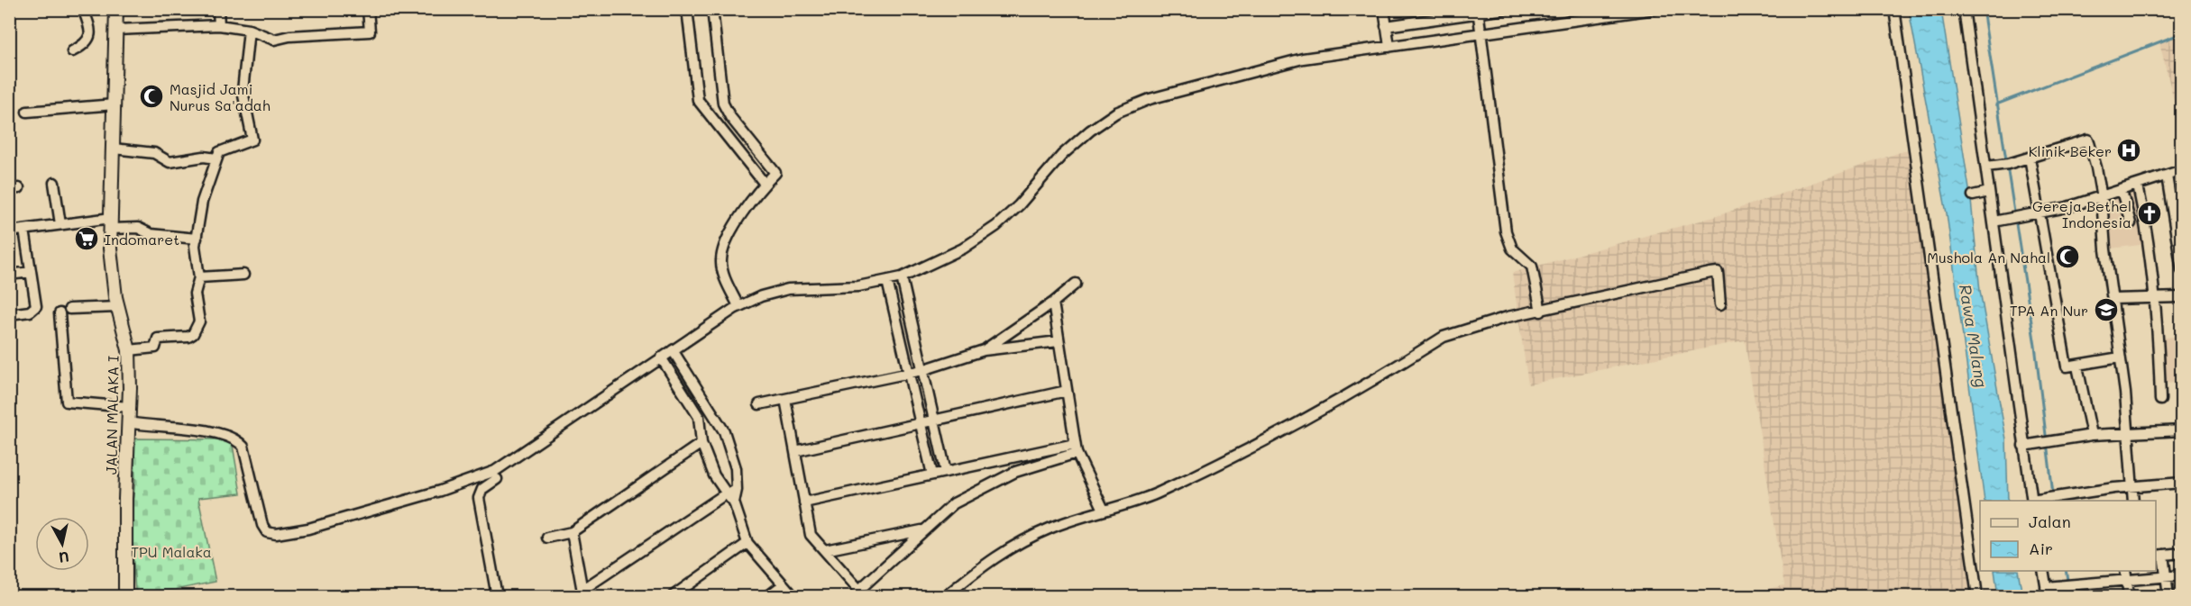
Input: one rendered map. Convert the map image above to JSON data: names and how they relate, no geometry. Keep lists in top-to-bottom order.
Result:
{
  "streets": {
    "street": ["JALAN MALAKA I"]
  },
  "water": ["Rawa Malang"],
  "parks": ["TPU Malaka"],
  "places": {
    "mosque": ["Masjid Jami Nurus Sa'adah", "Mushola An Nahal"],
    "hospital": ["Klinik Beker"],
    "church": ["Gereja Bethel Indonesia"],
    "supermarket": ["Indomaret"],
    "school or university": ["TPA An Nur"]
  },
  "legend": ["Jalan", "Air"],
  "north": "bottom"
}
